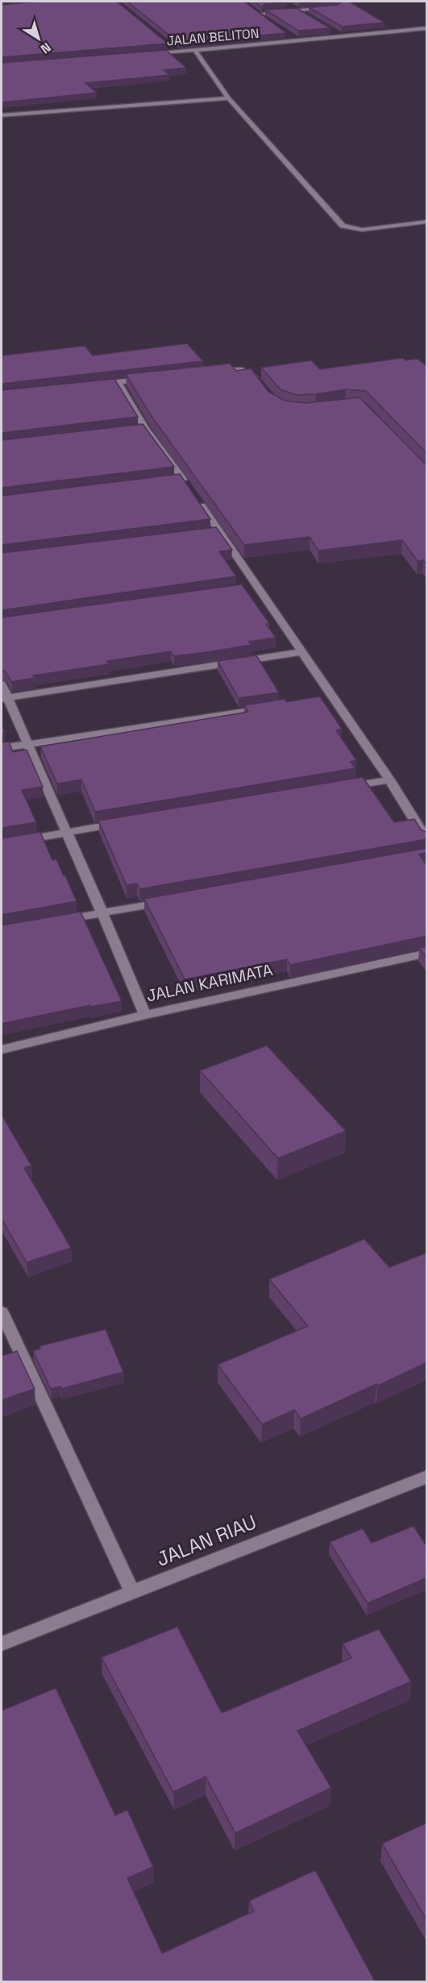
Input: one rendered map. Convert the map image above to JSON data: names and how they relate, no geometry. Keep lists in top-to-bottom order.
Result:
{
  "streets": {
    "street": ["JALAN BELITON", "JALAN KARIMATA", "JALAN RIAU"]
  },
  "north": "bottom right"
}
